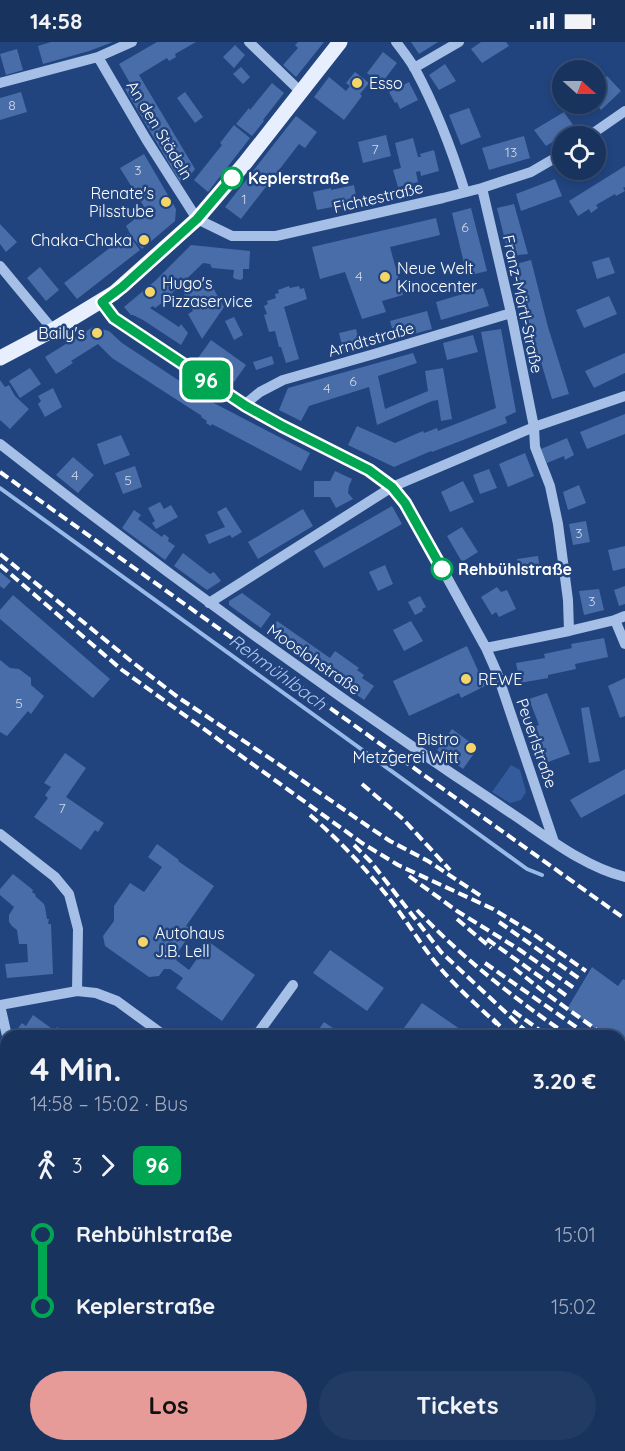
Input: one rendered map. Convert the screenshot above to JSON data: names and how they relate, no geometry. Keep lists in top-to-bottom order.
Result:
{
  "streets": {
    "street": [
      "An den Städeln",
      "Fichtestraße",
      "Franz-Mörtl-Straße",
      "Arndtstraße",
      "Mooslohstraße",
      "Peuerlstraße"
    ]
  },
  "crossings": [
    ["An den Städeln", "Fichtestraße"],
    ["Fichtestraße", "Franz-Mörtl-Straße"],
    ["Franz-Mörtl-Straße", "Arndtstraße"],
    ["Arndtstraße", "Peuerlstraße"],
    ["Mooslohstraße", "Peuerlstraße"]
  ],
  "water": ["Rehmühlbach"],
  "places": [
    "Esso",
    "Keplerstraße",
    "Renate's Pilsstube",
    "Chaka-Chaka",
    "Neue Welt Kinocenter",
    "Hugo's Pizzaservice",
    "Baily's",
    "Rehbühlstraße",
    "REWE",
    "Bistro Metzgerei Witt",
    "Autohaus J.B. Lell"
  ],
  "lines": ["bus line 96"],
  "house_numbers": [
    "8",
    "7",
    "13",
    "3",
    "1",
    "6",
    "4",
    "6",
    "4",
    "4",
    "5",
    "3",
    "3",
    "5",
    "7"
  ],
  "north": "right",
  "page": {
    "status": "14:58",
    "on_map": "96",
    "heading": ["4 Min.", "14:58 – 15:02 · Bus", "3.20 €"],
    "legs": ["3", "96"],
    "list": [
      {
        "name": "Rehbühlstraße",
        "value": "15:01"
      },
      {
        "name": "Keplerstraße",
        "value": "15:02"
      }
    ],
    "buttons": ["Los", "Tickets"]
  }
}
